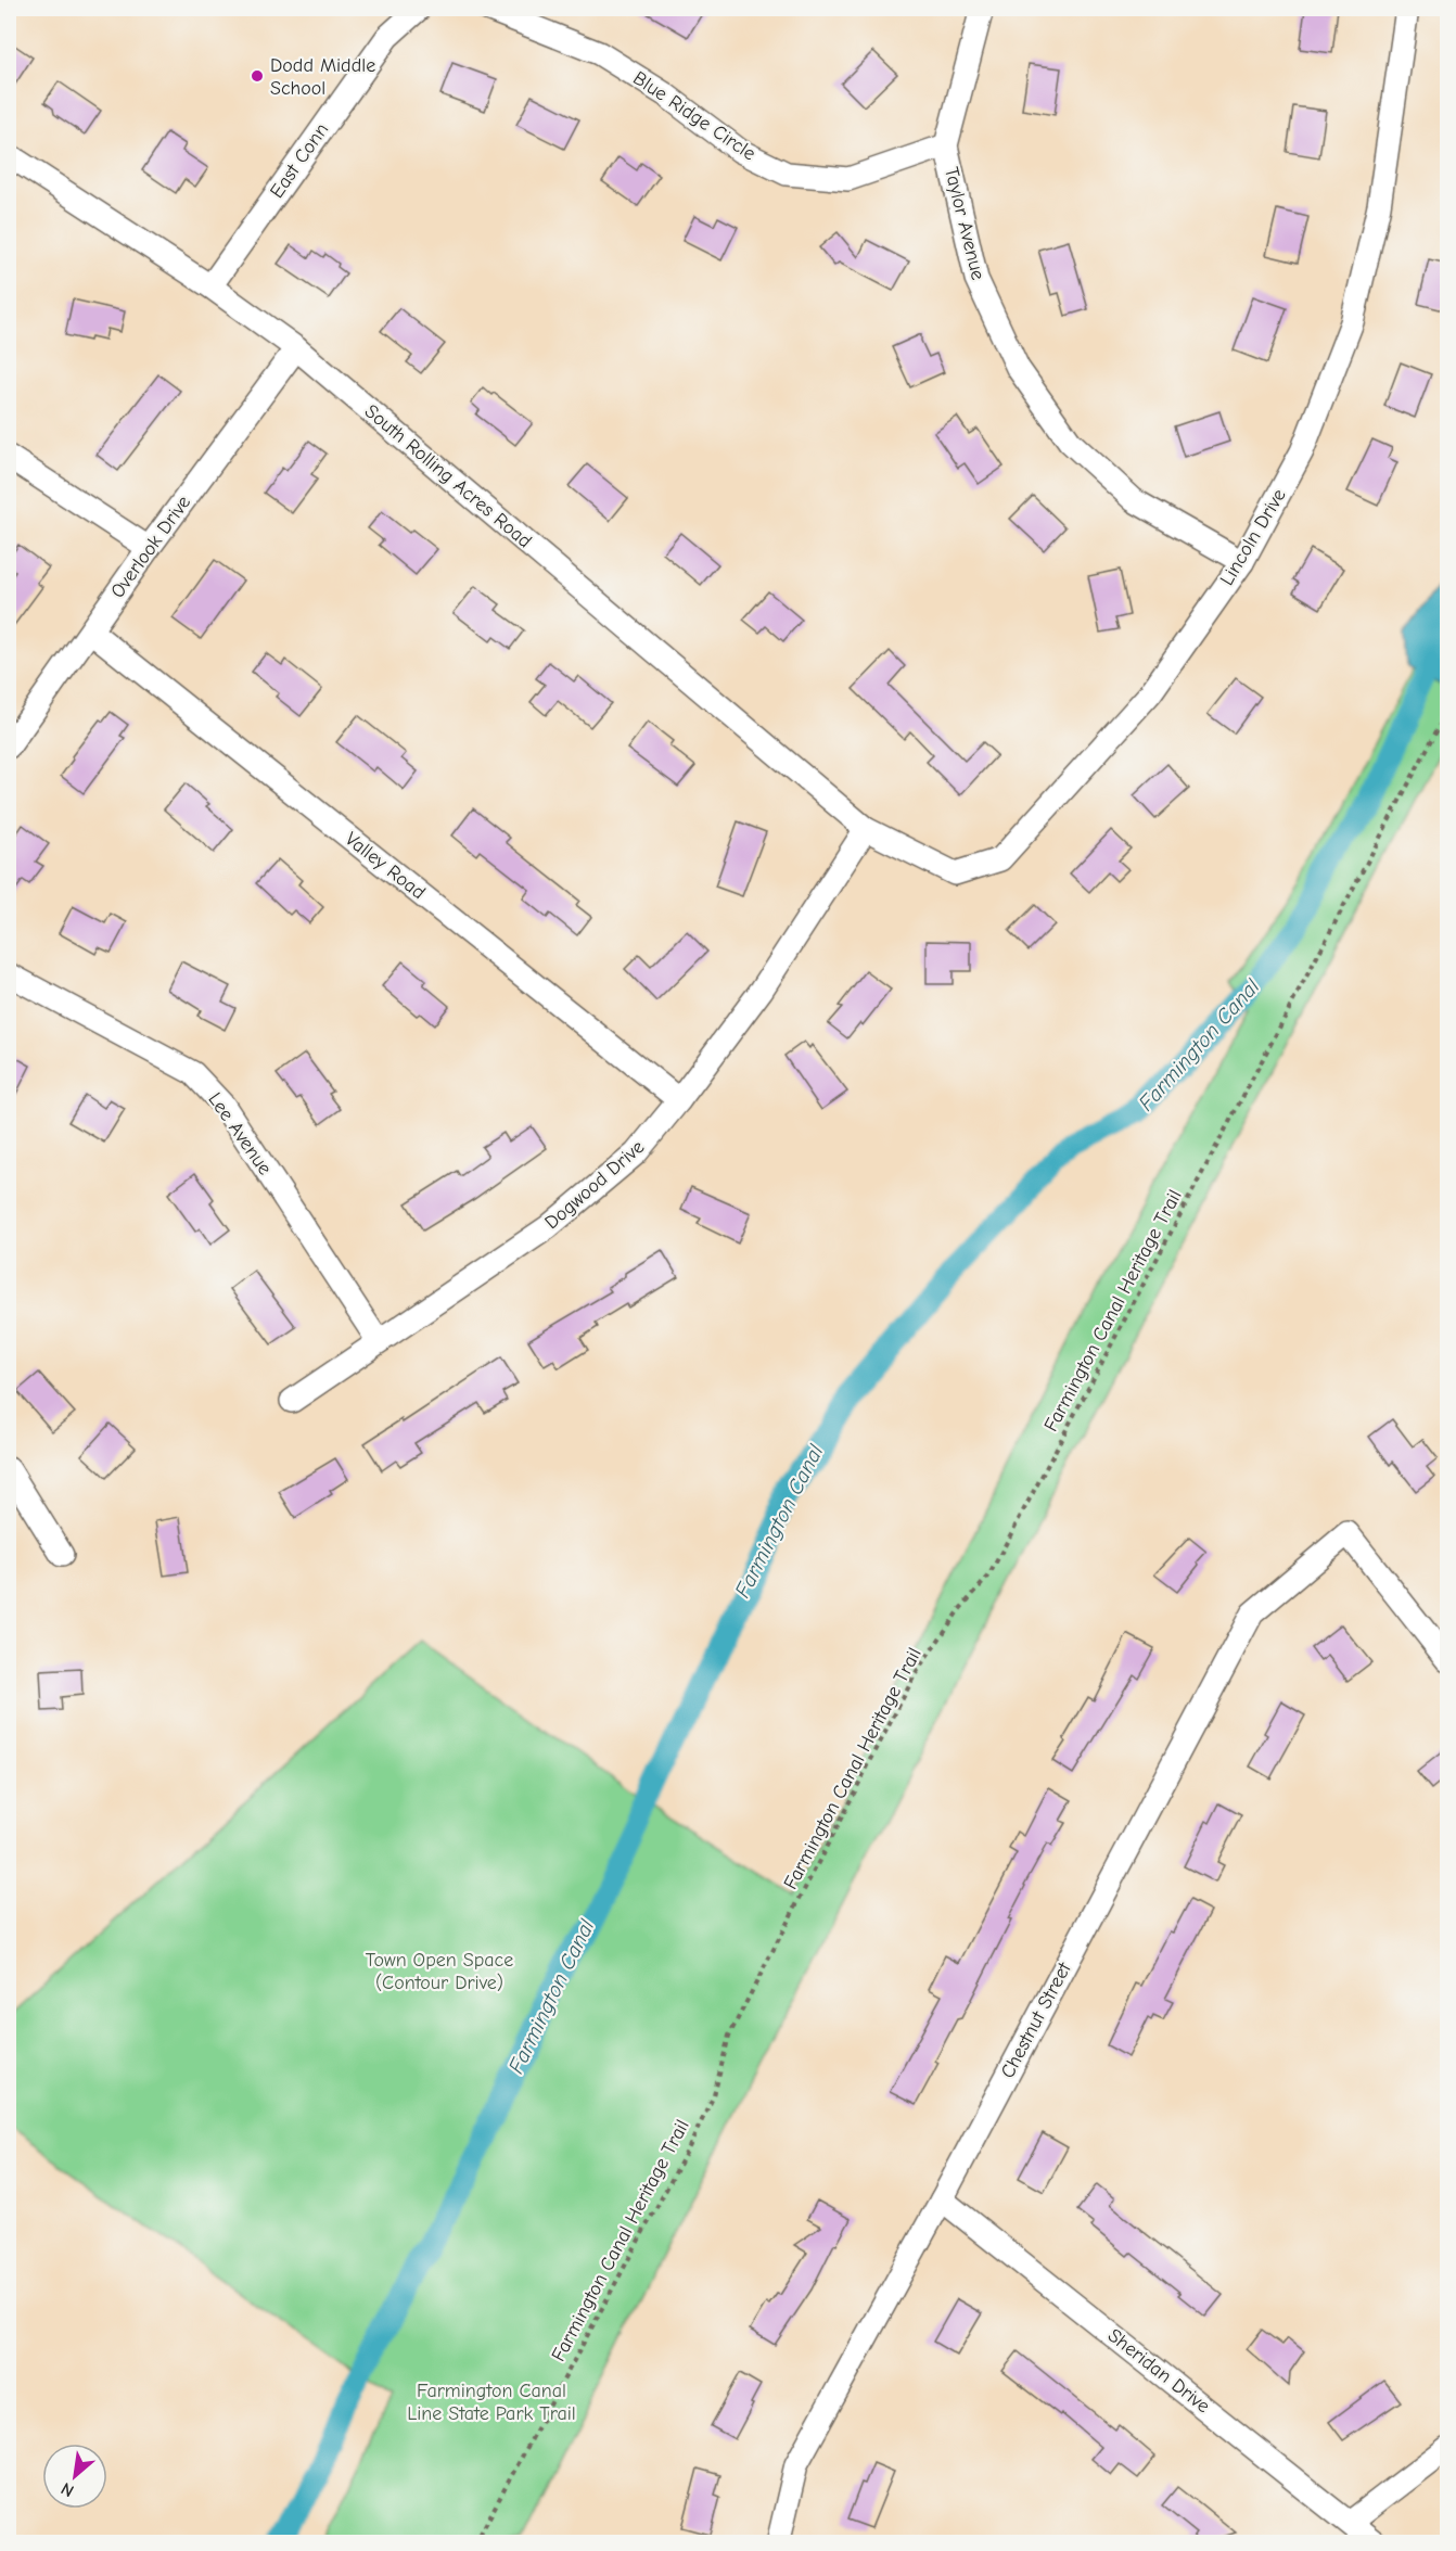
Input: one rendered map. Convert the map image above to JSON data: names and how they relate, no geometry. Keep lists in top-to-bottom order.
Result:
{
  "streets": {
    "street": [
      "Blue Ridge Circle",
      "East Conn",
      "Taylor Avenue",
      "South Rolling Acres Road",
      "Lincoln Drive",
      "Overlook Drive",
      "Valley Road",
      "Lee Avenue",
      "Dogwood Drive",
      "Chestnut Street",
      "Sheridan Drive"
    ],
    "path": ["Farmington Canal Heritage Trail"]
  },
  "crossings": [
    ["Blue Ridge Circle", "Taylor Avenue"],
    ["East Conn", "South Rolling Acres Road"],
    ["Taylor Avenue", "Lincoln Drive"],
    ["South Rolling Acres Road", "Lincoln Drive"],
    ["South Rolling Acres Road", "Overlook Drive"],
    ["South Rolling Acres Road", "Dogwood Drive"],
    ["Lincoln Drive", "Dogwood Drive"],
    ["Overlook Drive", "Valley Road"],
    ["Valley Road", "Dogwood Drive"],
    ["Lee Avenue", "Dogwood Drive"],
    ["Chestnut Street", "Sheridan Drive"]
  ],
  "water": ["Farmington Canal"],
  "parks": ["Town Open Space (Contour Drive)", "Farmington Canal Line State Park Trail"],
  "places": ["Dodd Middle School"],
  "north": "bottom left"
}
